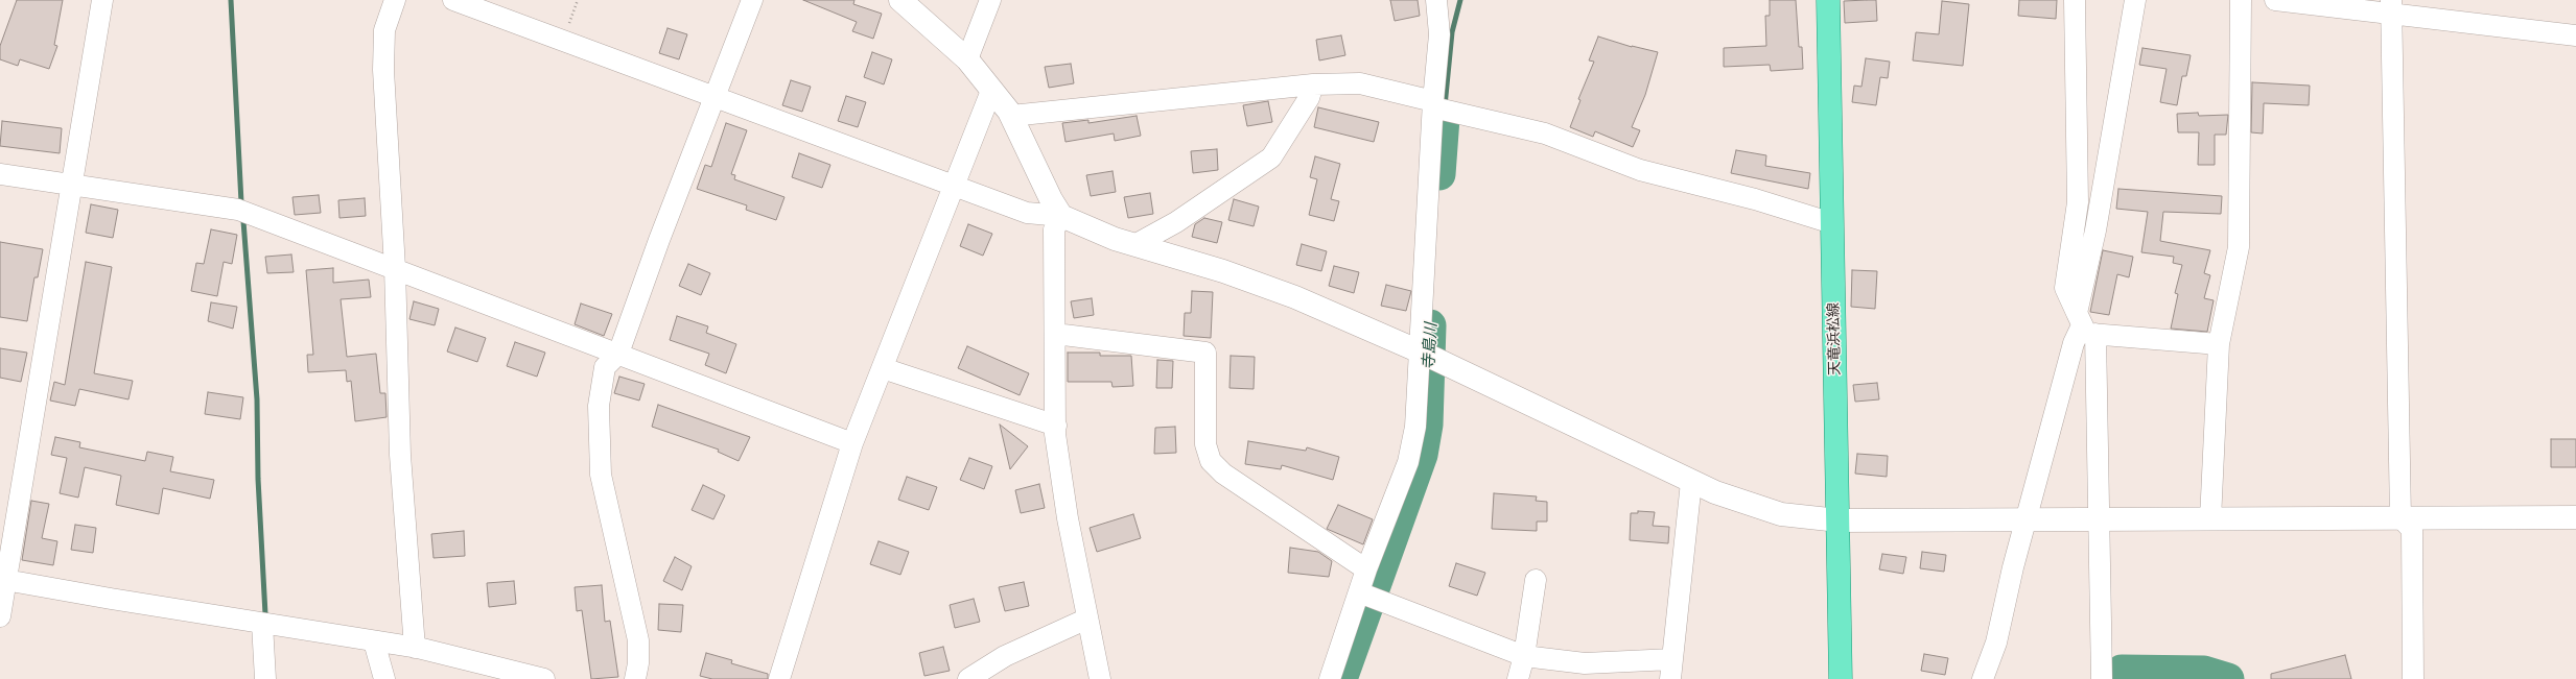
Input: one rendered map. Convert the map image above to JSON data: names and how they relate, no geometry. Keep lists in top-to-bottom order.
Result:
{
  "streets": {
    "main road": ["天竜浜松線"]
  },
  "water": ["寺島川"]
}
